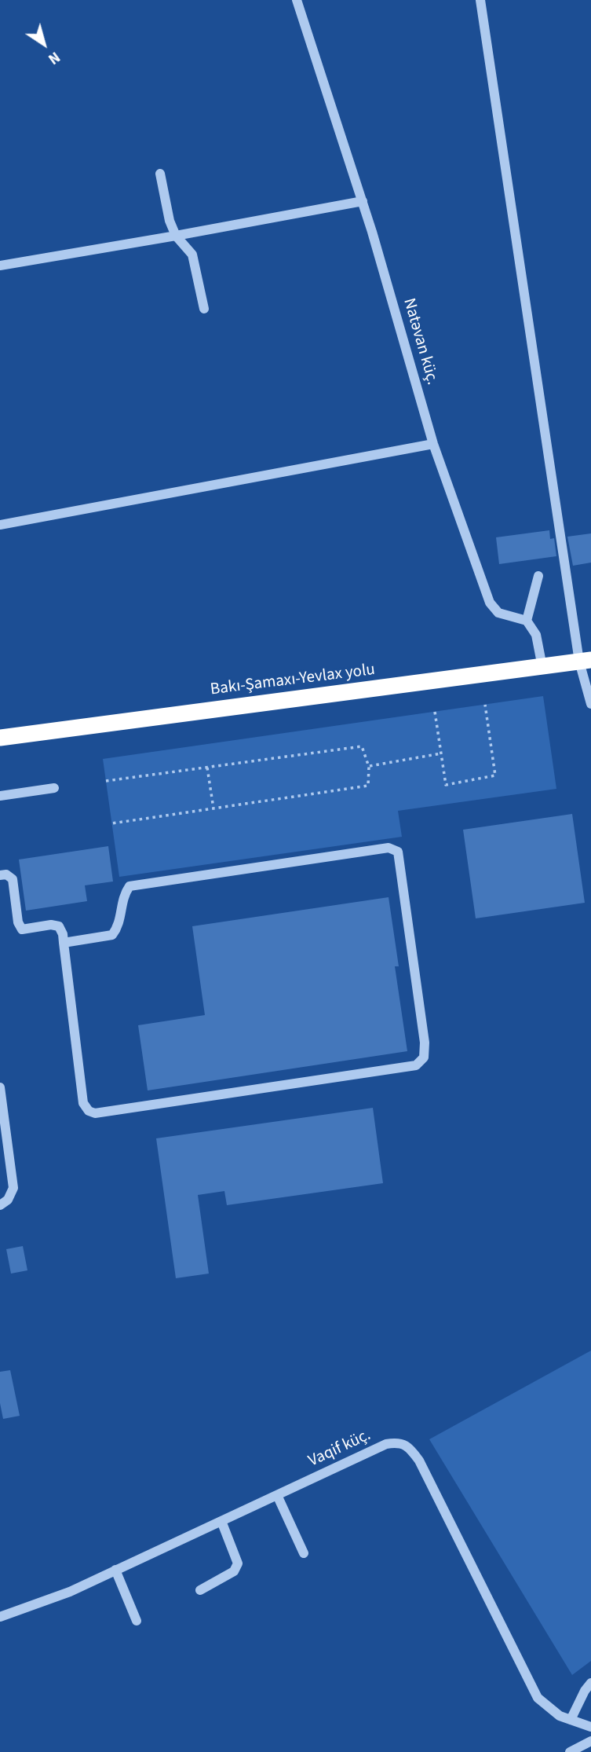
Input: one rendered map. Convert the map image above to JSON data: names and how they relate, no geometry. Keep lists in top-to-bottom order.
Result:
{
  "streets": {
    "highway": ["Bakı-Şamaxı-Yevlax yolu"],
    "street": ["Natəvan küç.", "Vaqif küç."]
  },
  "north": "bottom right"
}
